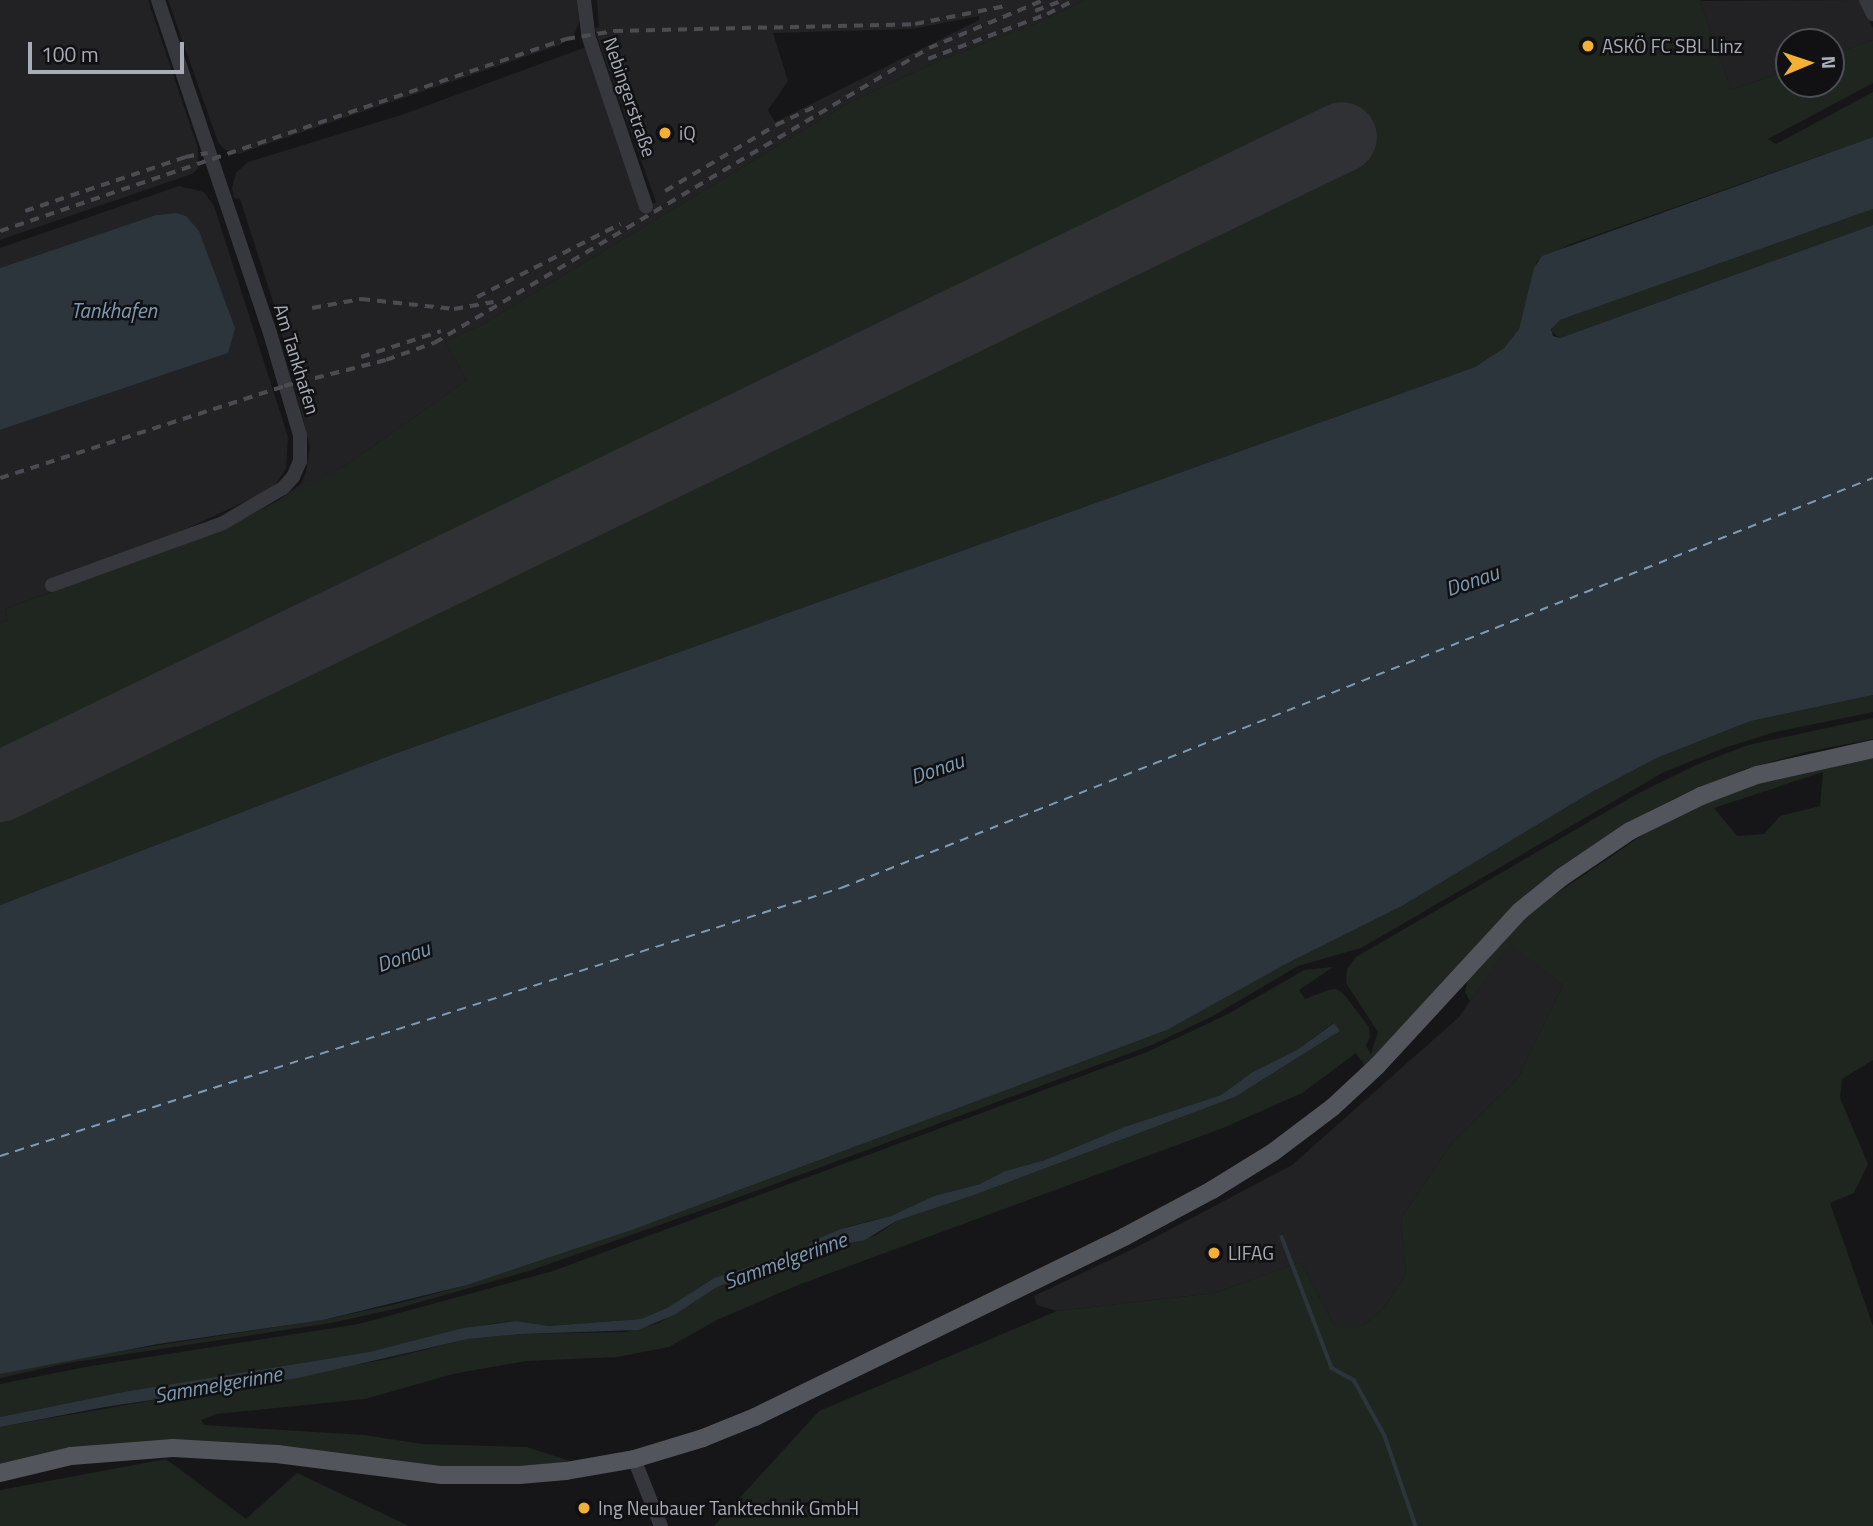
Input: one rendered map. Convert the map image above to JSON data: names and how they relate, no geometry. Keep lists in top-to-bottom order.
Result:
{
  "streets": {
    "street": ["Nebingerstraße", "Am Tankhafen"]
  },
  "water": ["Tankhafen", "Donau", "Sammelgerinne"],
  "places": [
    "ASKÖ FC SBL Linz",
    "iQ",
    "LIFAG",
    "Ing Neubauer Tanktechnik GmbH"
  ],
  "scale_bar": "100 m",
  "north": "right"
}
